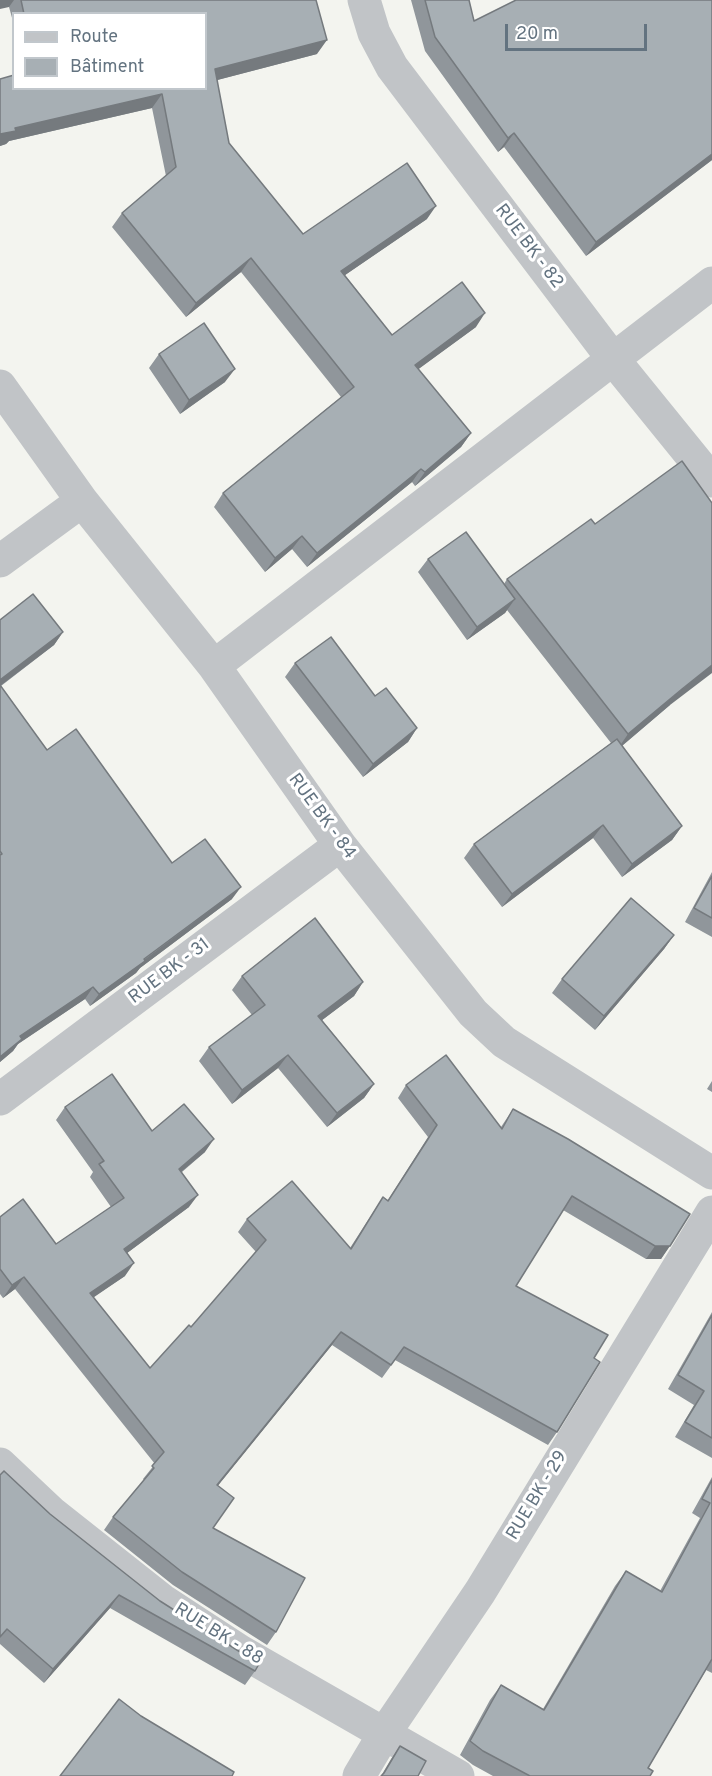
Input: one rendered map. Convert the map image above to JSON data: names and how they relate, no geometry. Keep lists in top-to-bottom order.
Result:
{
  "streets": {
    "street": [
      "RUE BK - 82",
      "RUE BK - 84",
      "RUE BK - 31",
      "RUE BK - 29",
      "RUE BK - 88"
    ]
  },
  "crossings": [
    ["RUE BK - 84", "RUE BK - 31"],
    ["RUE BK - 29", "RUE BK - 88"]
  ],
  "legend": ["Route", "Bâtiment"],
  "scale_bar": "20 m"
}
